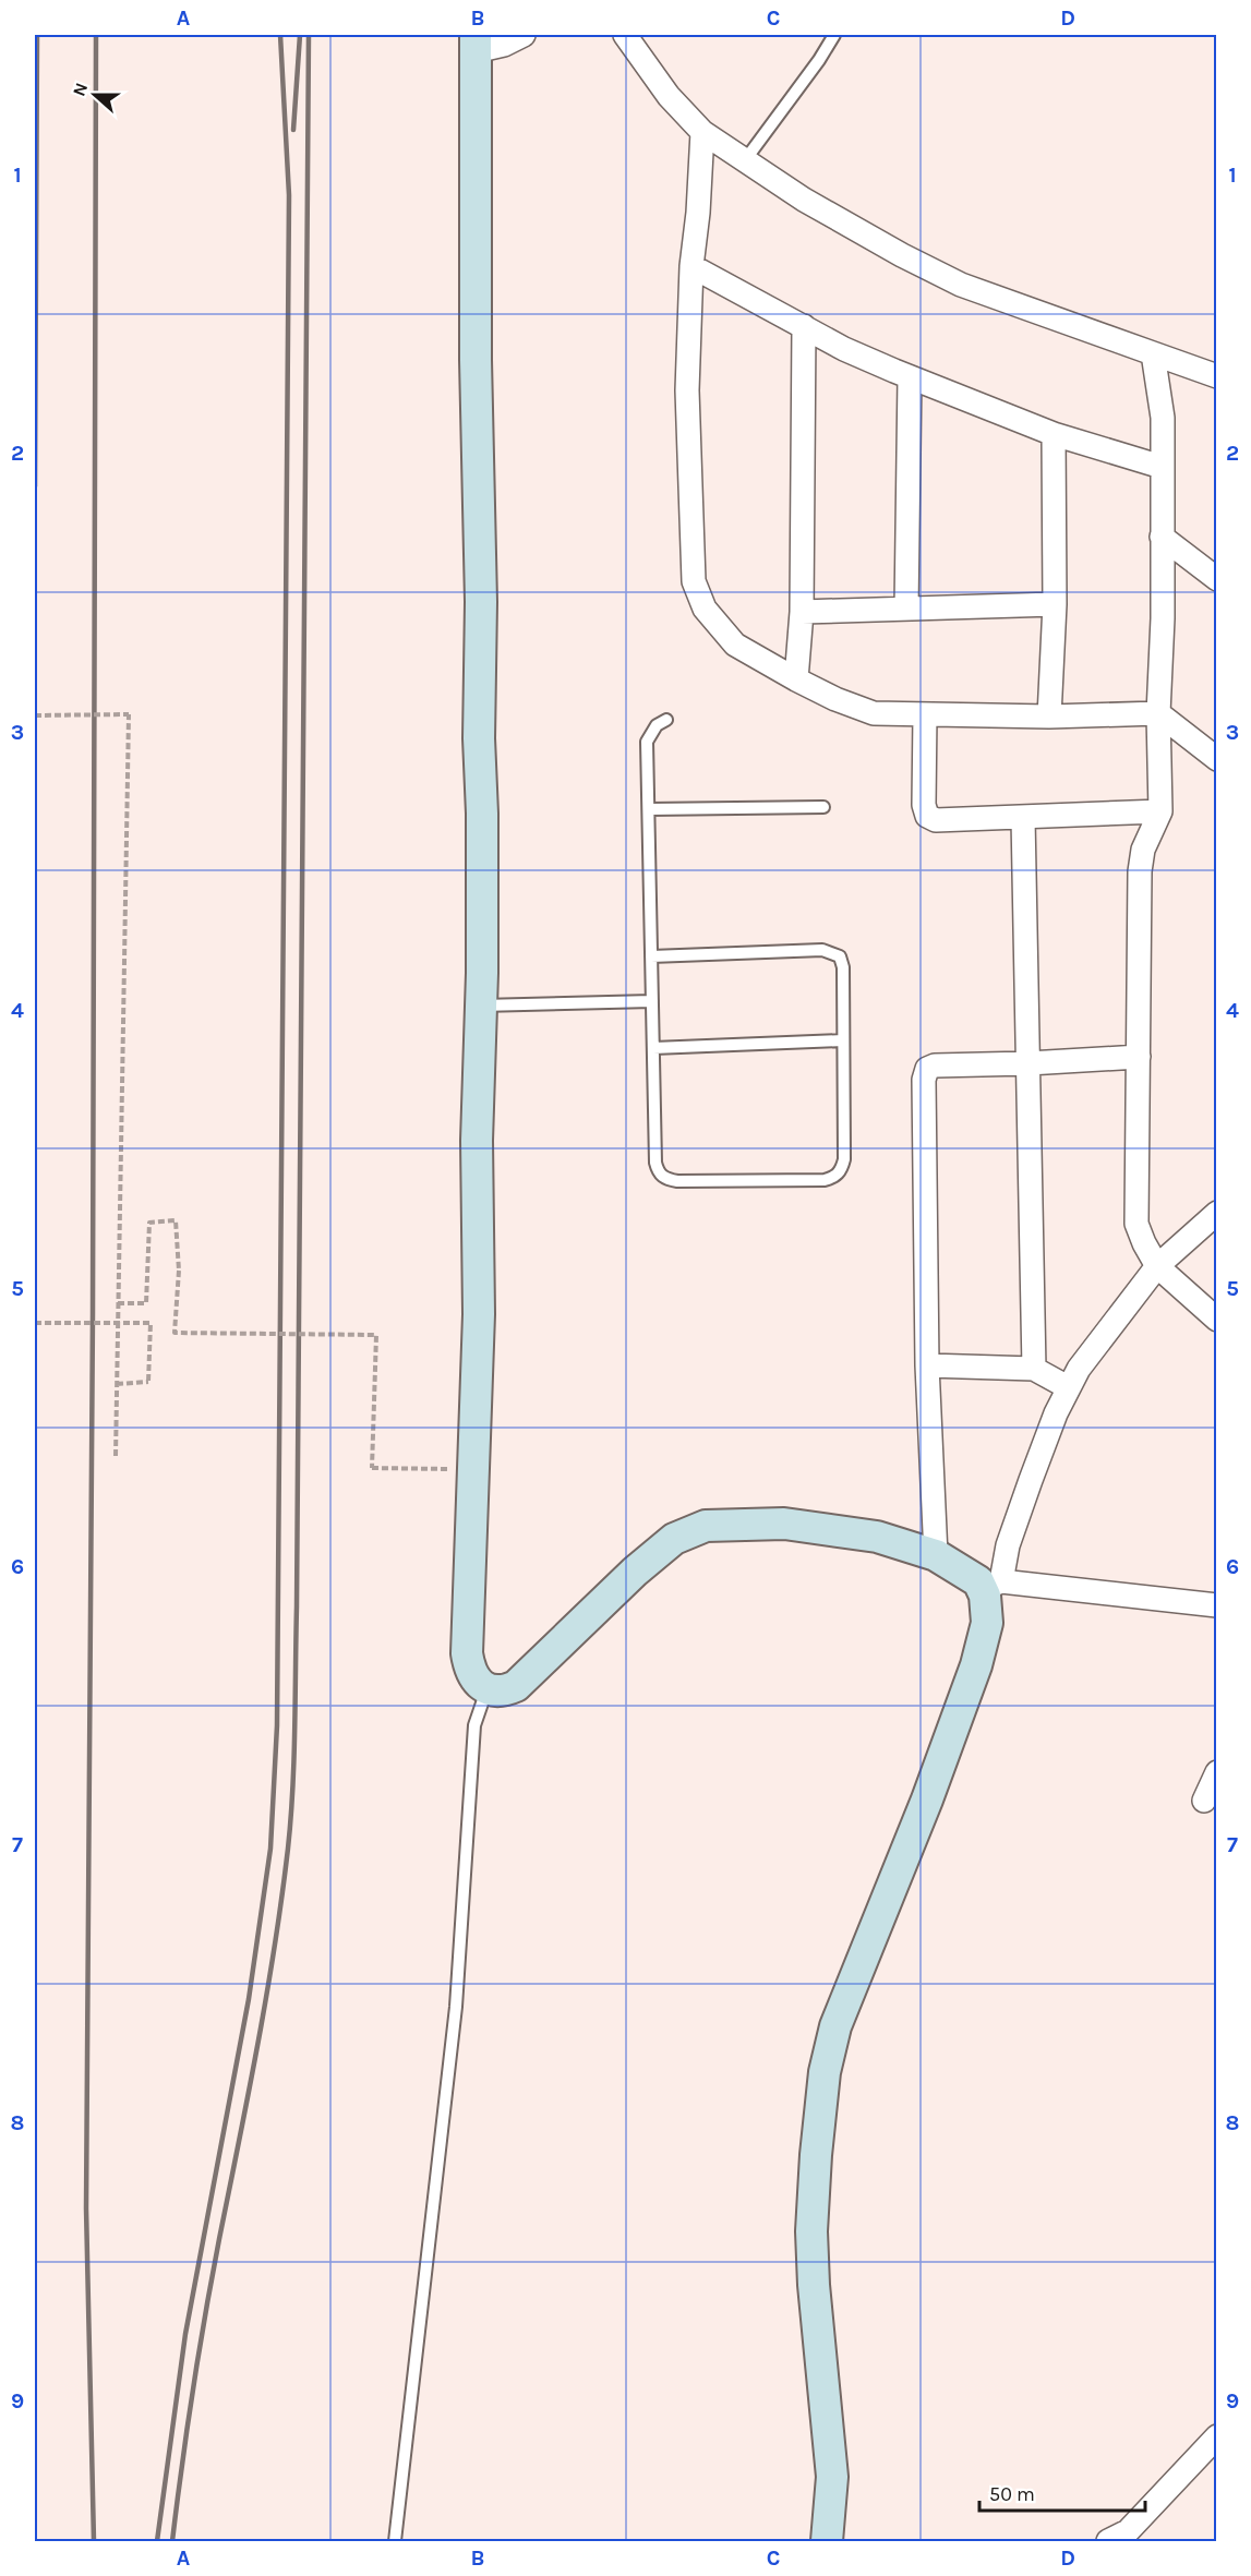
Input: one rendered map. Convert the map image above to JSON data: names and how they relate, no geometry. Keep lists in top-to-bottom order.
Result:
{
  "scale_bar": "50 m",
  "north": "left",
  "grid": {
    "columns": [
      "A",
      "B",
      "C",
      "D"
    ],
    "rows": [
      "1",
      "2",
      "3",
      "4",
      "5",
      "6",
      "7",
      "8",
      "9"
    ]
  }
}
